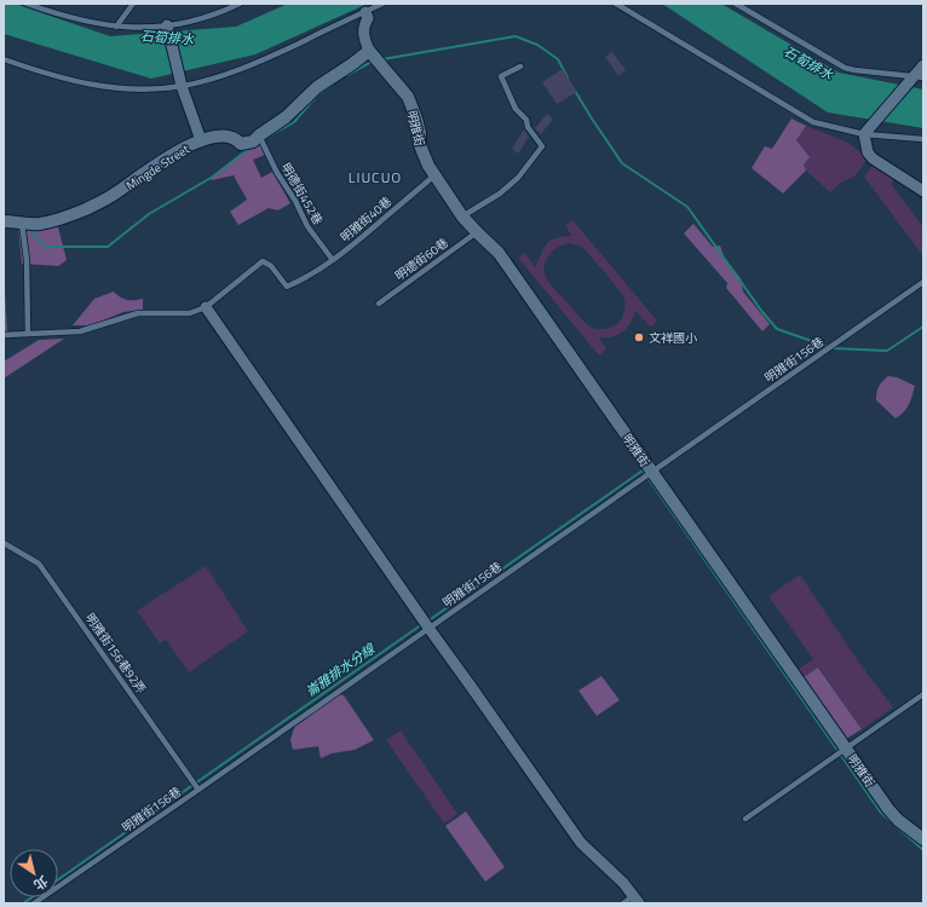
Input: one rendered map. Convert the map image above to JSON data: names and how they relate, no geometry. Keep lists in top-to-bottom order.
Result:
{
  "streets": {
    "street": ["明雅街", "Mingde Street"],
    "lane": [
      "明德街452巷",
      "明雅街40巷",
      "明德街60巷",
      "明雅街156巷",
      "明雅街156巷92弄"
    ]
  },
  "crossings": [
    ["明雅街", "Mingde Street"],
    ["明雅街", "明雅街40巷"],
    ["明雅街", "明德街60巷"],
    ["明雅街", "明雅街156巷"],
    ["Mingde Street", "明德街452巷"],
    ["明德街452巷", "明雅街40巷"],
    ["明雅街156巷", "明雅街156巷92弄"]
  ],
  "districts": ["LIUCUO"],
  "water": ["石筍排水", "崙雅排水分線"],
  "places": ["文祥國小"],
  "north": "bottom right"
}
